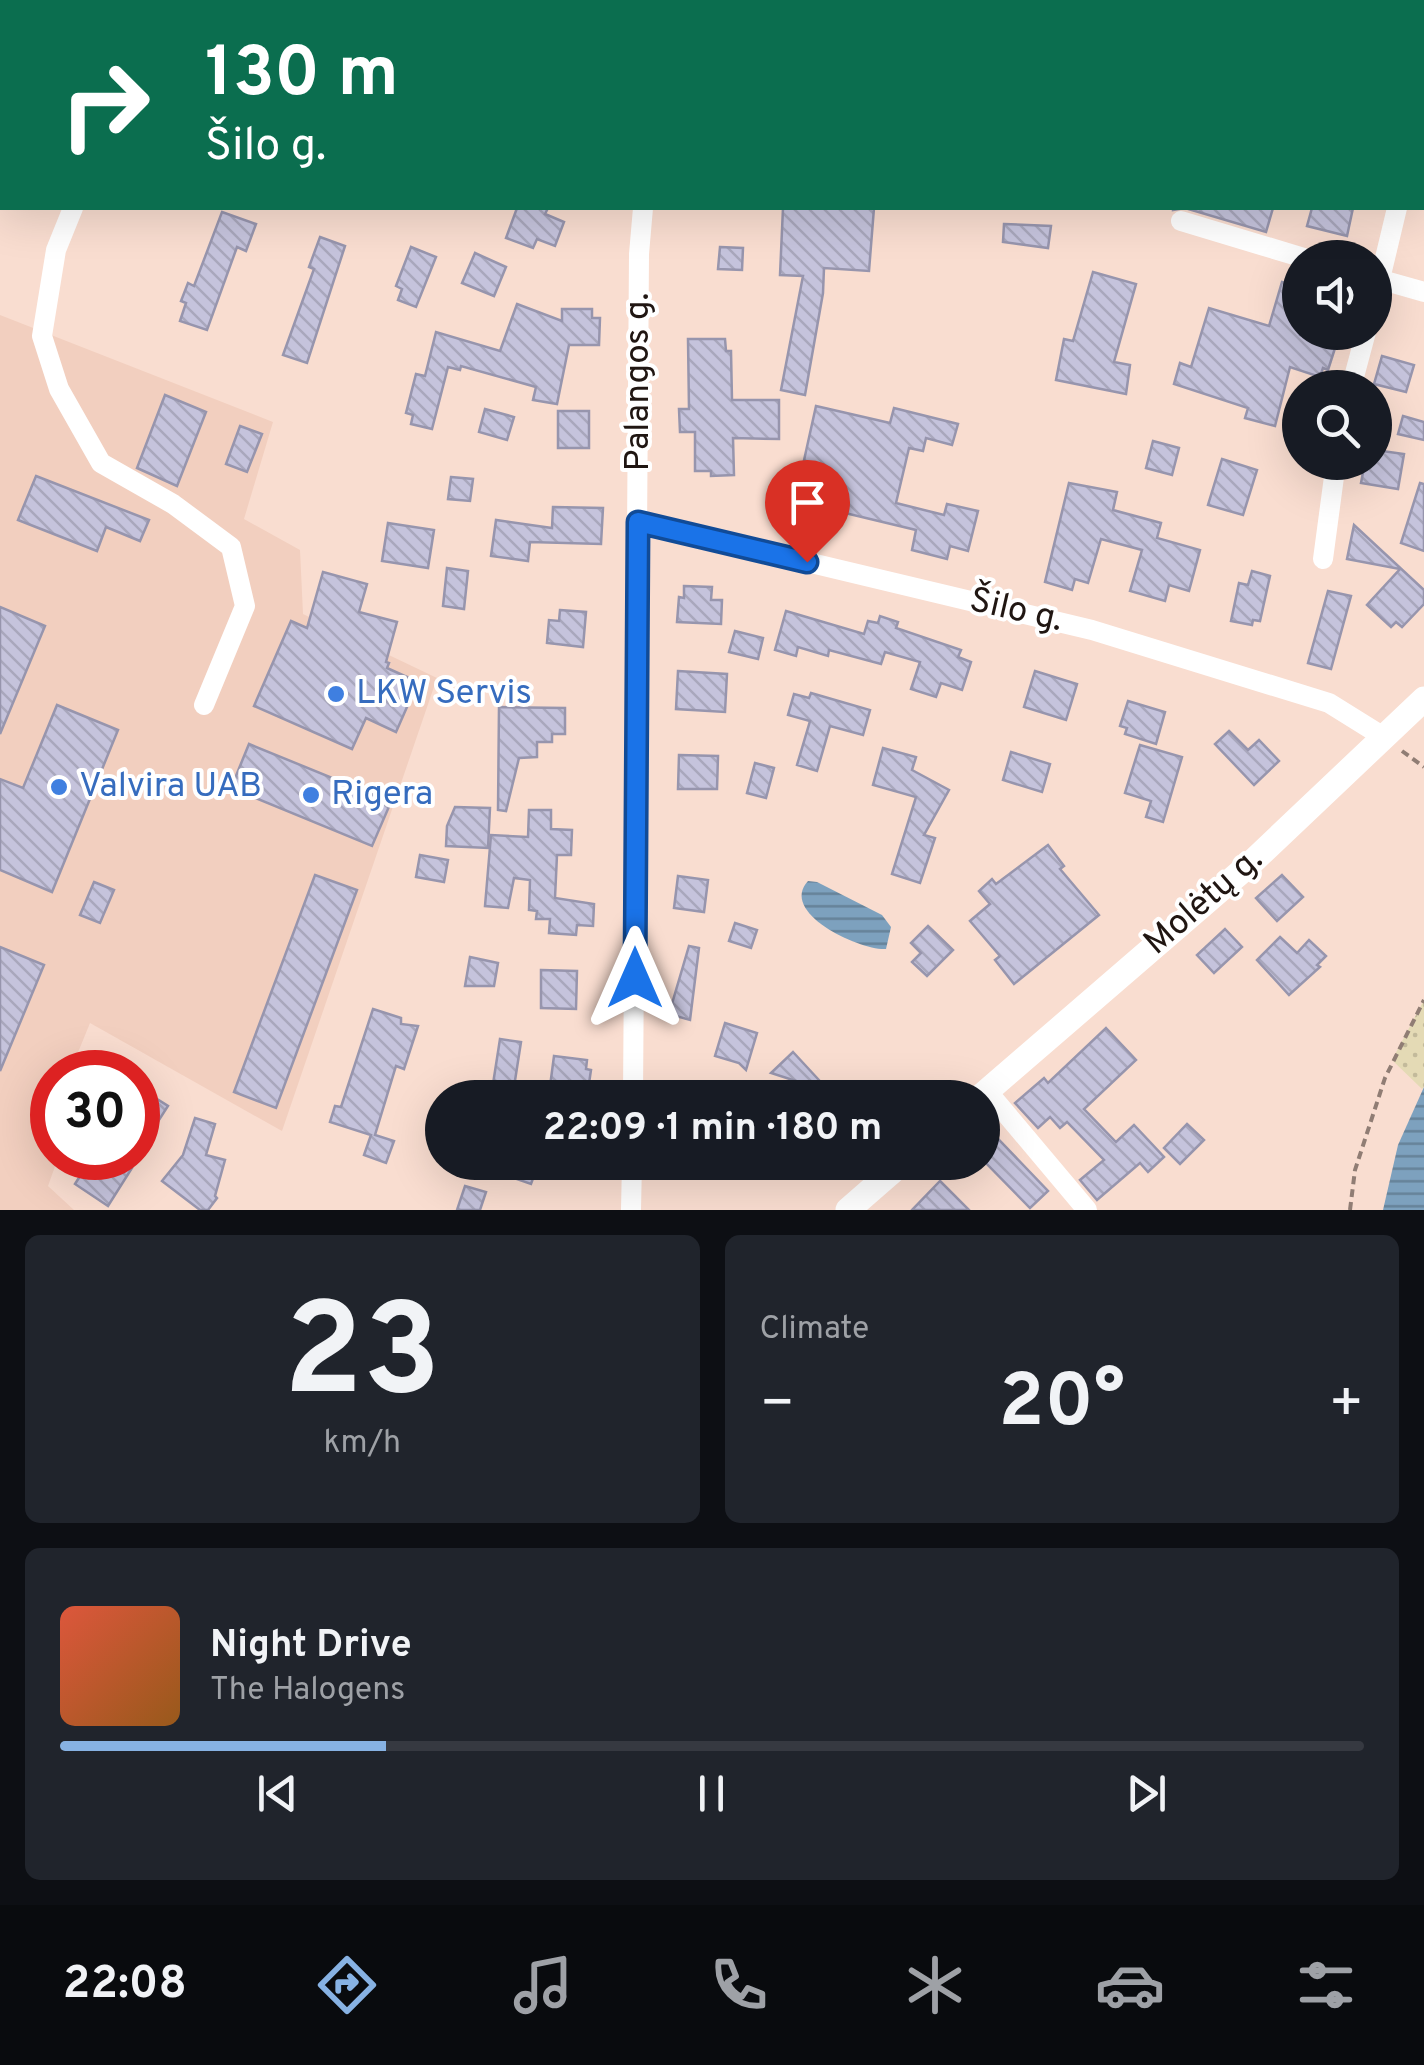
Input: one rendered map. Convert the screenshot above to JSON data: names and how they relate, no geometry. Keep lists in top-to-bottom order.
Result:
{
  "streets": {
    "street": ["Palangos g.", "Šilo g.", "Molėtų g."]
  },
  "crossings": [
    ["Palangos g.", "Šilo g."],
    ["Šilo g.", "Molėtų g."]
  ],
  "places": ["LKW Servis", "Valvira UAB", "Rigera"],
  "page": {
    "turn": ["130 m", "Šilo g."],
    "limit": "30",
    "trip": "22:09 · 1 min · 180 m",
    "tile": [
      ["23", "km/h"],
      "Climate"
    ],
    "heat": ["−", "20°", "+"],
    "song": ["Night Drive", "The Halogens"],
    "tabs": "22:08"
  }
}
